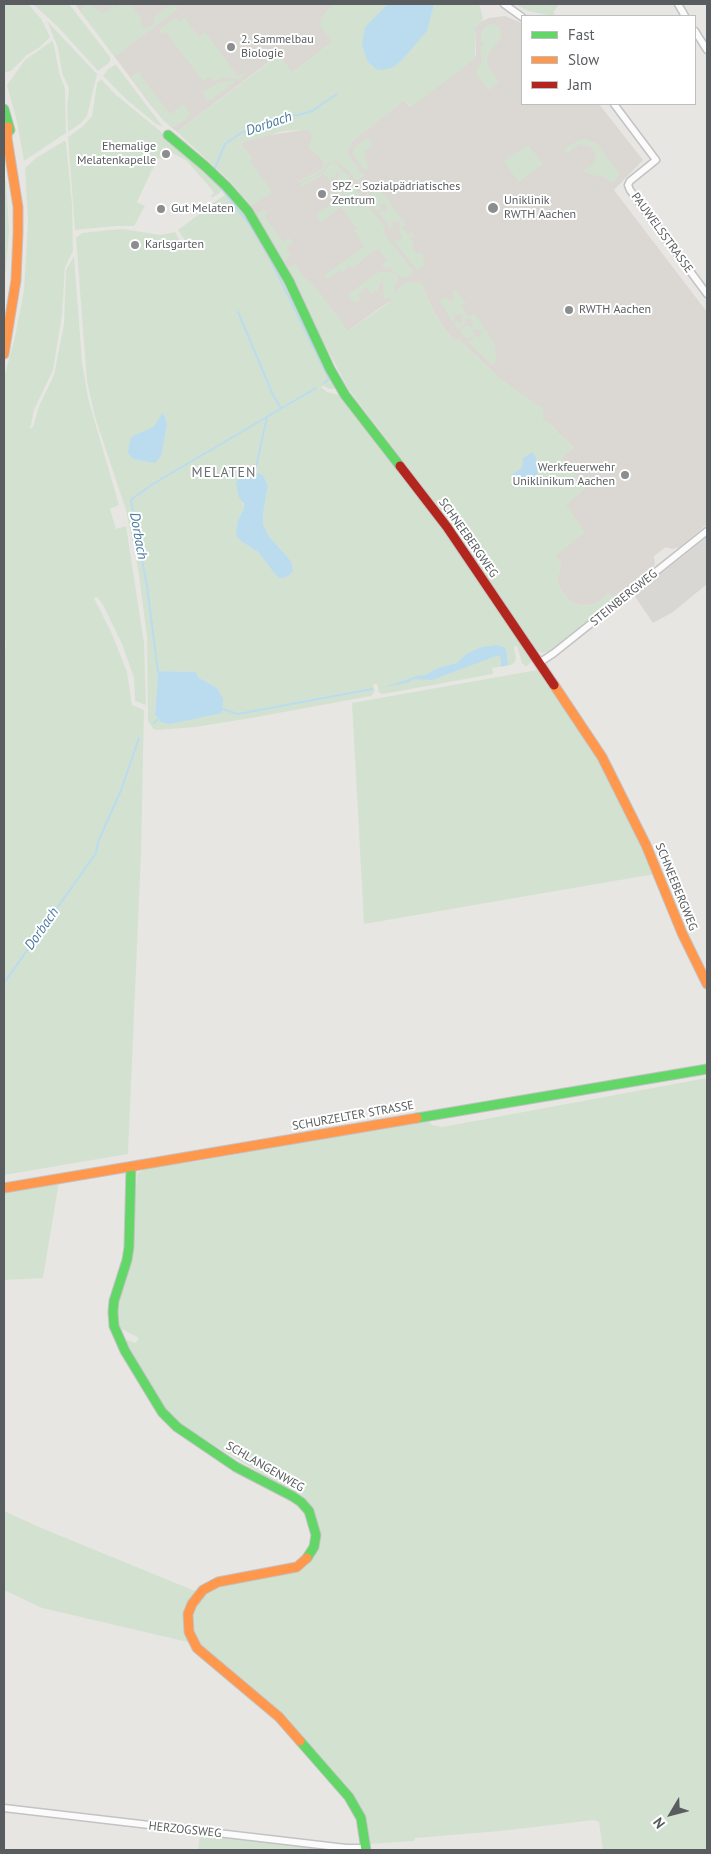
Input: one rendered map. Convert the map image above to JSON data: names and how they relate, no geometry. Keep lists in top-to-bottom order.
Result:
{
  "streets": {
    "street": [
      "PAUWELSSTRASSE",
      "SCHNEEBERGWEG",
      "STEINBERGWEG",
      "SCHURZELTER STRASSE",
      "SCHLANGENWEG",
      "HERZOGSWEG"
    ]
  },
  "crossings": [
    ["SCHNEEBERGWEG", "STEINBERGWEG"],
    ["SCHURZELTER STRASSE", "SCHLANGENWEG"],
    ["SCHLANGENWEG", "HERZOGSWEG"]
  ],
  "districts": ["MELATEN"],
  "water": ["Dorbach"],
  "places": [
    "2. Sammelbau Biologie",
    "Ehemalige Melatenkapelle",
    "SPZ - Sozialpädriatisches Zentrum",
    "Uniklinik RWTH Aachen",
    "Gut Melaten",
    "Karlsgarten",
    "RWTH Aachen",
    "Werkfeuerwehr Uniklinikum Aachen"
  ],
  "legend": ["Fast", "Slow", "Jam"],
  "north": "bottom left"
}
